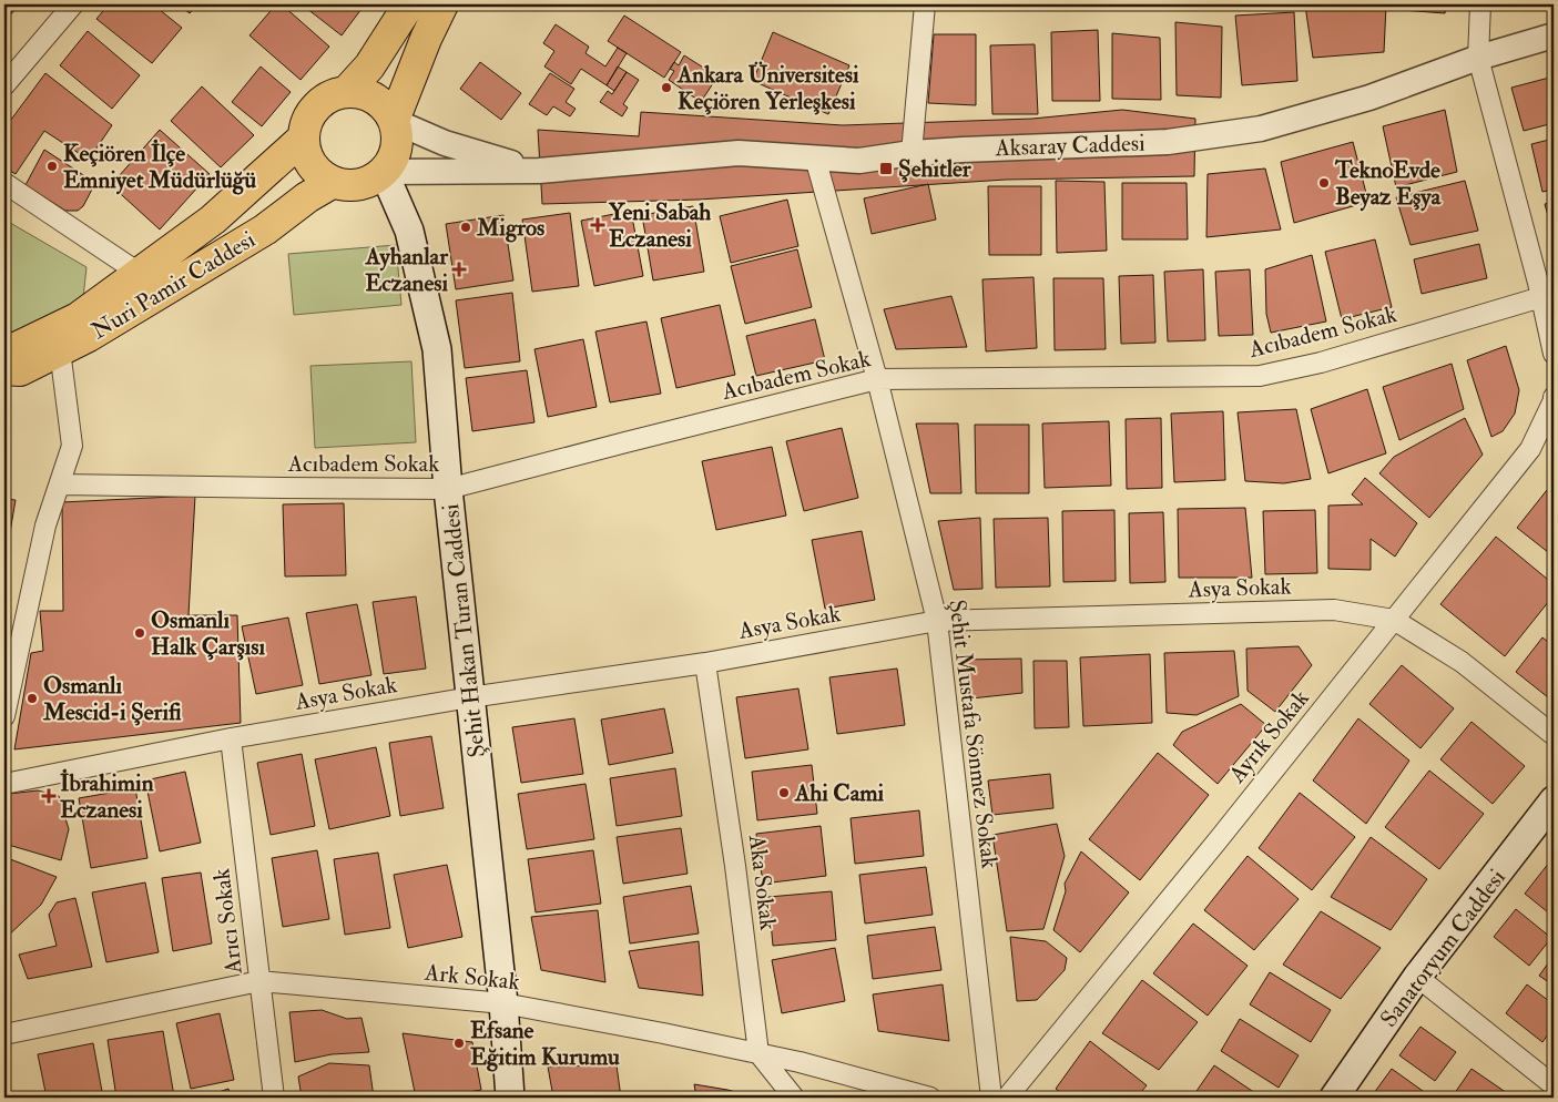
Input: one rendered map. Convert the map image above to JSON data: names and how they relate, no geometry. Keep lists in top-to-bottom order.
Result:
{
  "streets": {
    "main road": ["Nuri Pamir Caddesi", "Şehit Hakan Turan Caddesi", "Sanatoryum Caddesi"],
    "street": [
      "Aksaray Caddesi",
      "Acıbadem Sokak",
      "Asya Sokak",
      "Şehit Mustafa Sönmez Sokak",
      "Ayrık Sokak",
      "Aka Sokak",
      "Arıcı Sokak",
      "Ark Sokak"
    ]
  },
  "crossings": [
    ["Aksaray Caddesi", "Nuri Pamir Caddesi"],
    ["Aksaray Caddesi", "Şehit Hakan Turan Caddesi"],
    ["Aksaray Caddesi", "Şehit Mustafa Sönmez Sokak"],
    ["Nuri Pamir Caddesi", "Şehit Hakan Turan Caddesi"],
    ["Acıbadem Sokak", "Şehit Hakan Turan Caddesi"],
    ["Acıbadem Sokak", "Şehit Mustafa Sönmez Sokak"],
    ["Asya Sokak", "Şehit Hakan Turan Caddesi"],
    ["Asya Sokak", "Şehit Mustafa Sönmez Sokak"],
    ["Asya Sokak", "Ayrık Sokak"],
    ["Asya Sokak", "Aka Sokak"],
    ["Asya Sokak", "Arıcı Sokak"],
    ["Şehit Hakan Turan Caddesi", "Ark Sokak"],
    ["Aka Sokak", "Ark Sokak"],
    ["Arıcı Sokak", "Ark Sokak"]
  ],
  "places": {
    "other": [
      "Ankara Üniversitesi Keçiören Yerleşkesi",
      "Keçiören İlçe Emniyet Müdürlüğü",
      "TeknoEvde Beyaz Eşya",
      "Migros",
      "Osmanlı Halk Çarşısı",
      "Osmanlı Mescid-i Şerifi",
      "Ahi Cami",
      "Efsane Eğitim Kurumu"
    ],
    "transit": ["Şehitler"],
    "health": ["Yeni Sabah Eczanesi", "Ayhanlar Eczanesi", "İbrahimin Eczanesi"]
  }
}
